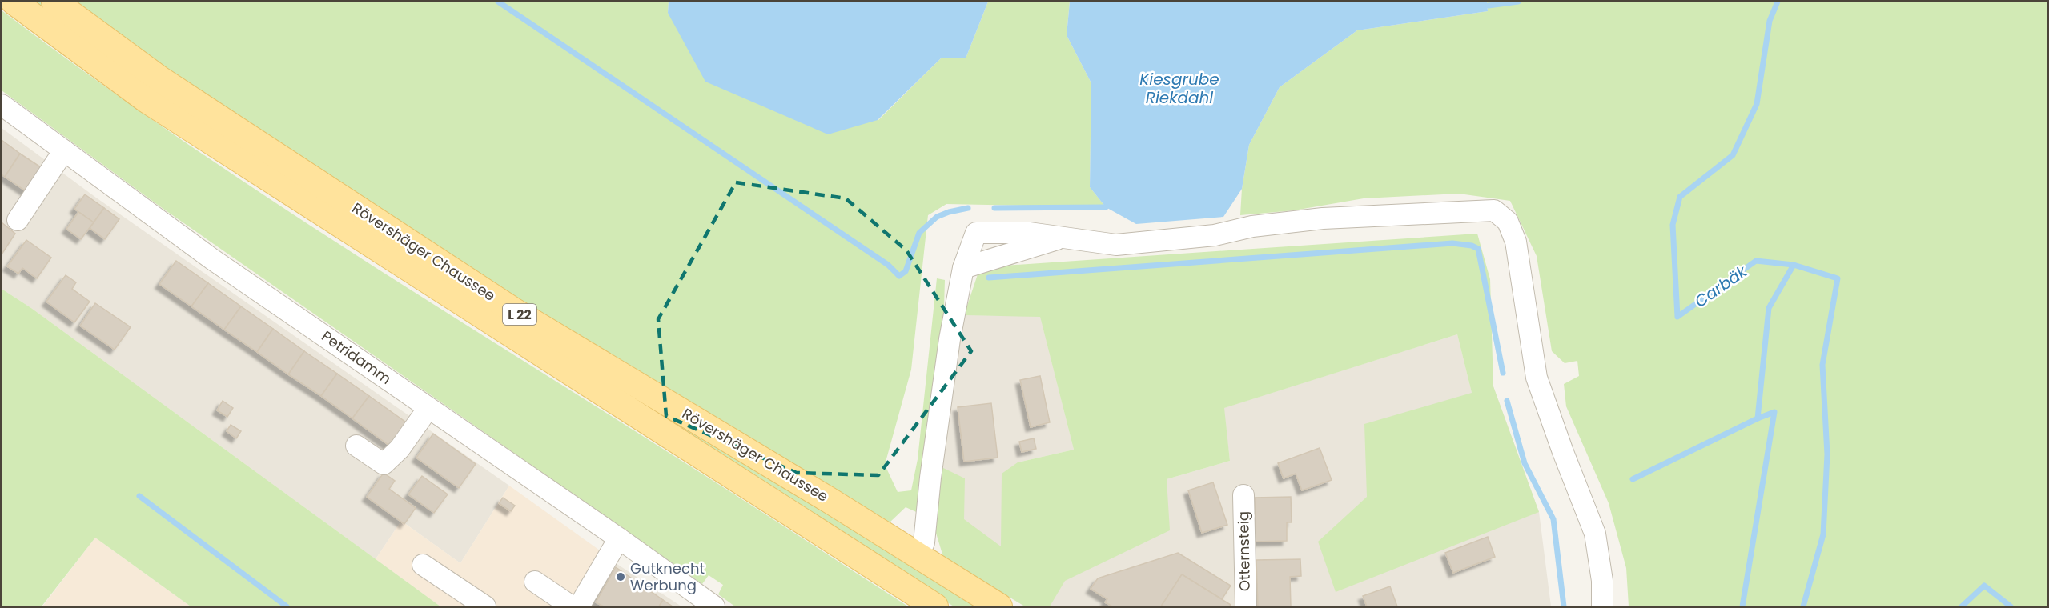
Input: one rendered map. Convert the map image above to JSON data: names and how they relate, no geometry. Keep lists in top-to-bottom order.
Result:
{
  "streets": {
    "main road": ["Rövershäger Chaussee", "L 22"],
    "street": ["Petridamm", "Otternsteig"]
  },
  "water": ["Kiesgrube Riekdahl", "Carbäk"],
  "places": ["Gutknecht Werbung"]
}
